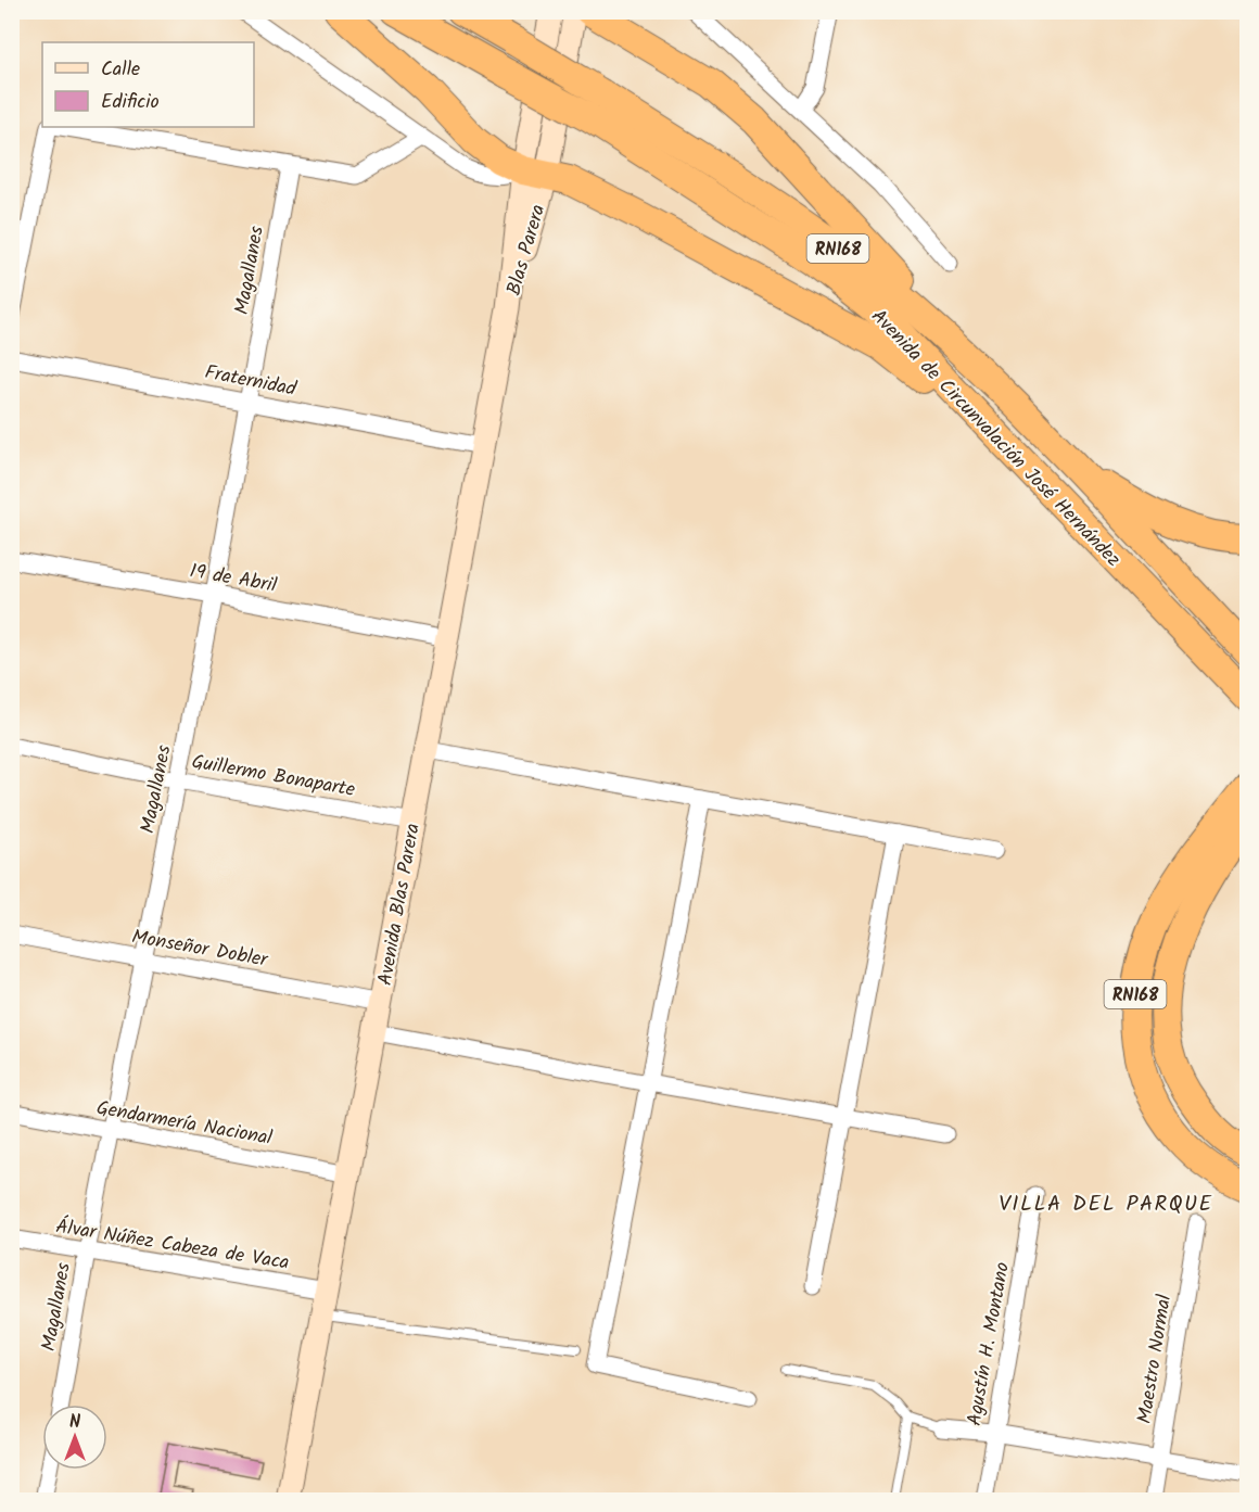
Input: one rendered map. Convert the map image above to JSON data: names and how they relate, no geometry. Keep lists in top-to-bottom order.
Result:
{
  "streets": {
    "highway": ["RN168", "Avenida de Circunvalación José Hernández"],
    "main road": ["Blas Parera", "Avenida Blas Parera"],
    "street": [
      "Magallanes",
      "Fraternidad",
      "19 de Abril",
      "Guillermo Bonaparte",
      "Monseñor Dobler",
      "Gendarmería Nacional",
      "Álvar Núñez Cabeza de Vaca",
      "Agustín H. Montano",
      "Maestro Normal"
    ]
  },
  "crossings": [
    ["RN168", "Avenida de Circunvalación José Hernández"],
    ["Blas Parera", "Avenida Blas Parera"],
    ["Magallanes", "Fraternidad"],
    ["Magallanes", "19 de Abril"],
    ["Magallanes", "Guillermo Bonaparte"],
    ["Magallanes", "Monseñor Dobler"],
    ["Magallanes", "Gendarmería Nacional"],
    ["Magallanes", "Álvar Núñez Cabeza de Vaca"],
    ["Fraternidad", "Avenida Blas Parera"],
    ["19 de Abril", "Avenida Blas Parera"],
    ["Guillermo Bonaparte", "Avenida Blas Parera"],
    ["Avenida Blas Parera", "Monseñor Dobler"],
    ["Avenida Blas Parera", "Gendarmería Nacional"],
    ["Avenida Blas Parera", "Álvar Núñez Cabeza de Vaca"]
  ],
  "districts": ["VILLA DEL PARQUE"],
  "legend": ["Calle", "Edificio"],
  "north": "top"
}
